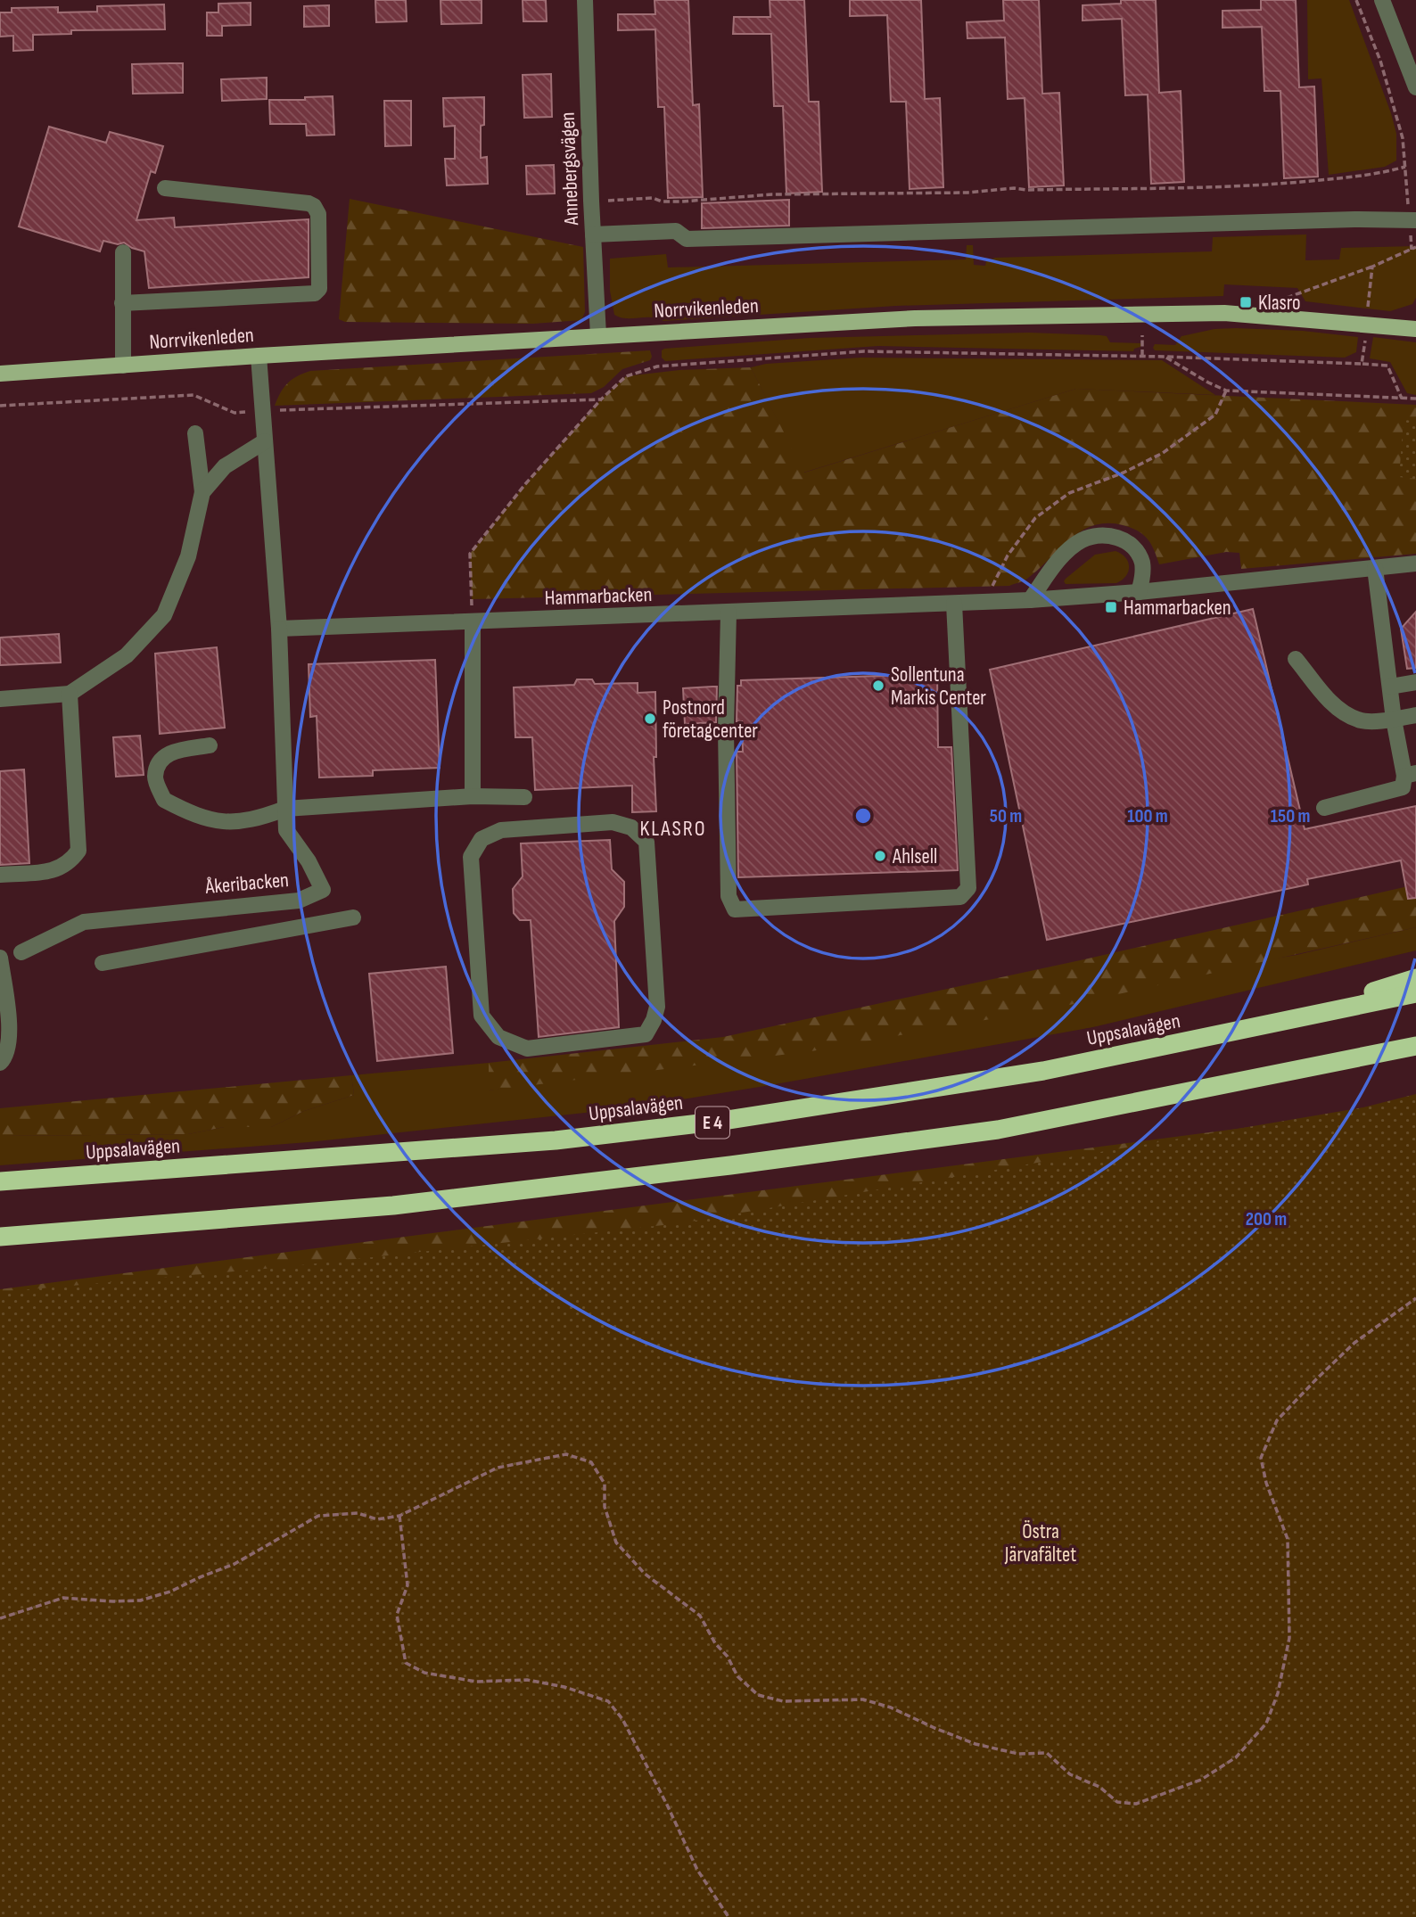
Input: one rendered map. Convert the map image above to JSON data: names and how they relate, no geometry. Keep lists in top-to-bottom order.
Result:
{
  "streets": {
    "highway": ["Uppsalavägen", "E 4"],
    "main road": ["Norrvikenleden"],
    "street": ["Annebergsvägen", "Hammarbacken", "Åkeribacken"]
  },
  "crossings": [
    ["Annebergsvägen", "Norrvikenleden"],
    ["Hammarbacken", "Åkeribacken"]
  ],
  "districts": ["KLASRO"],
  "parks": ["Östra Järvafältet"],
  "places": {
    "transit": ["Klasro", "Hammarbacken"],
    "other": ["Sollentuna Markis Center", "Postnord företagcenter", "Ahlsell"]
  },
  "rings": [
    "50 m",
    "100 m",
    "150 m",
    "200 m"
  ]
}
